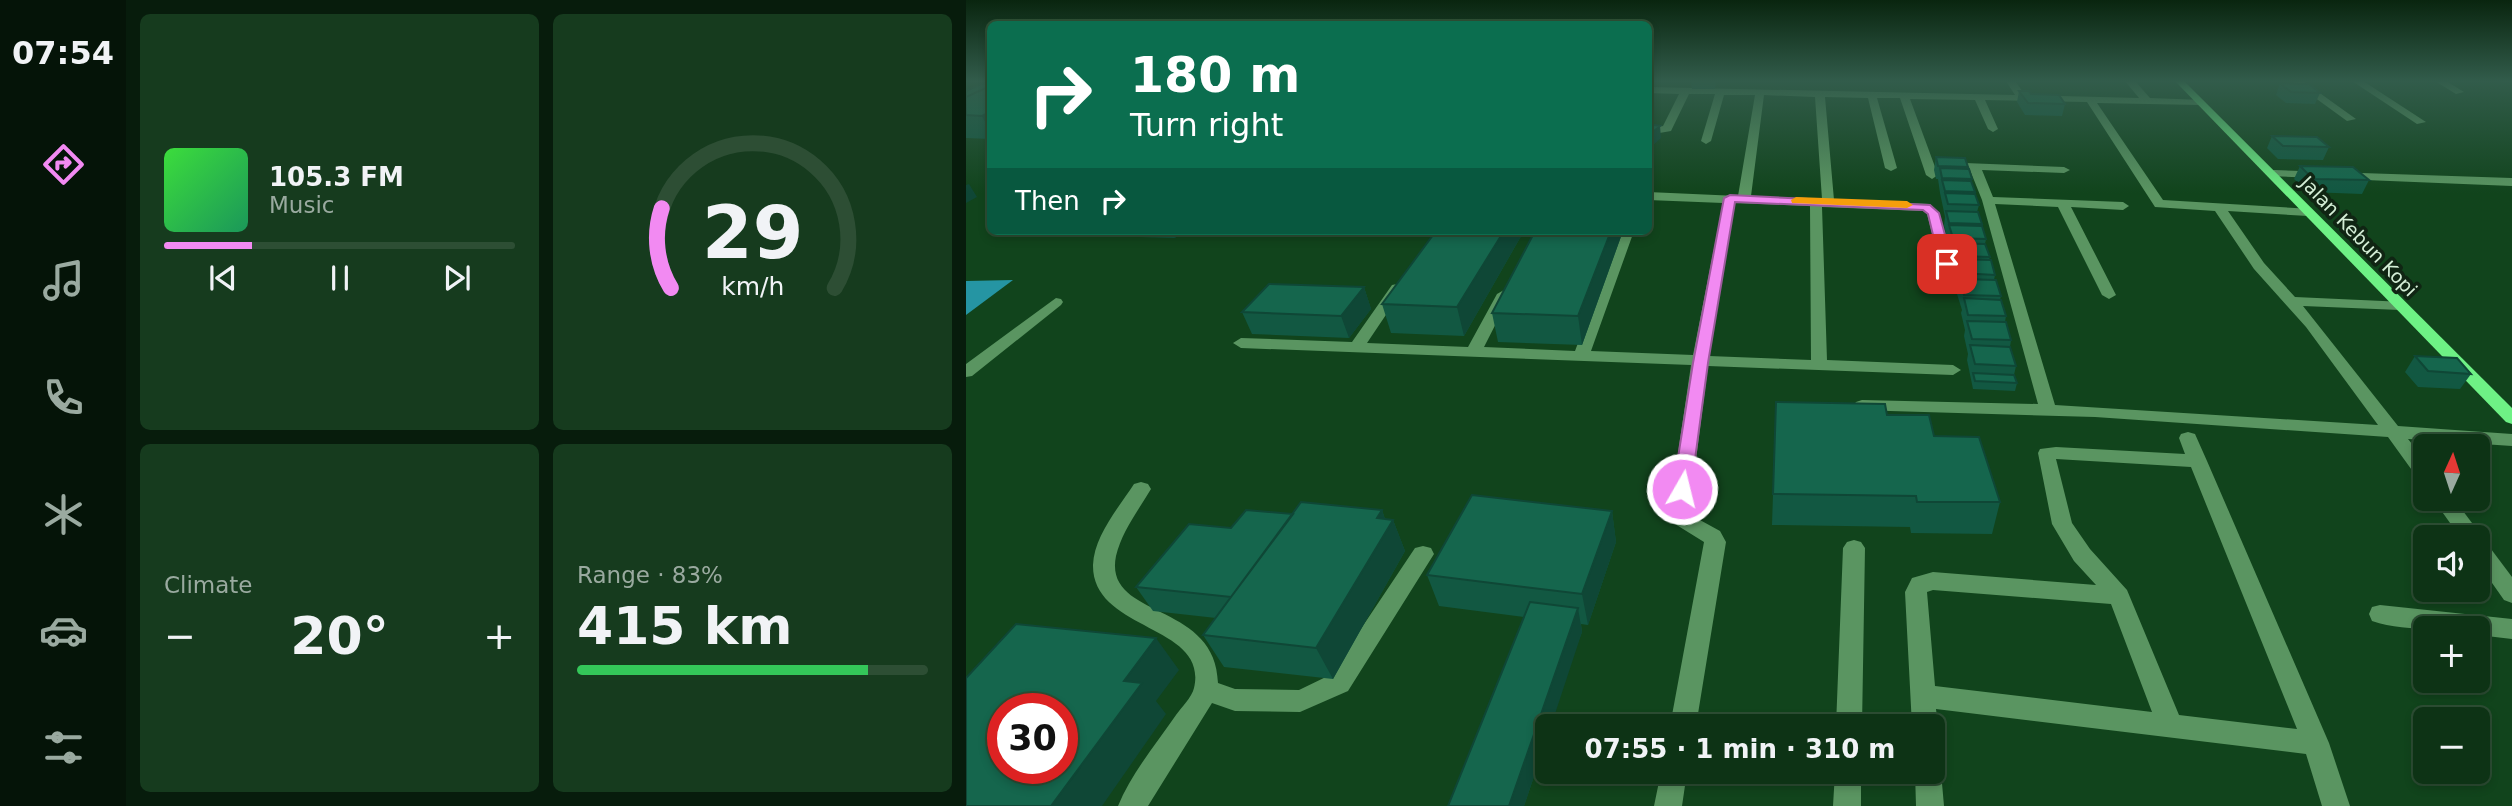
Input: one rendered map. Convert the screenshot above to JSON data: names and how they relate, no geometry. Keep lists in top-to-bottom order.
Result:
{
  "streets": {
    "main road": ["Jalan Kebun Kopi"]
  },
  "north": "top",
  "page": {
    "tabs": "07:54",
    "turn": ["180 m", "Turn right"],
    "song": ["105.3 FM", "Music"],
    "then": "Then",
    "map_buttons": ["+", "−"],
    "tile": [
      "Climate",
      ["Range · 83%", "415 km"]
    ],
    "heat": ["−", "20°", "+"],
    "limit": "30",
    "trip": "07:55 · 1 min · 310 m",
    "gauge": ["29", "km/h"]
  }
}
